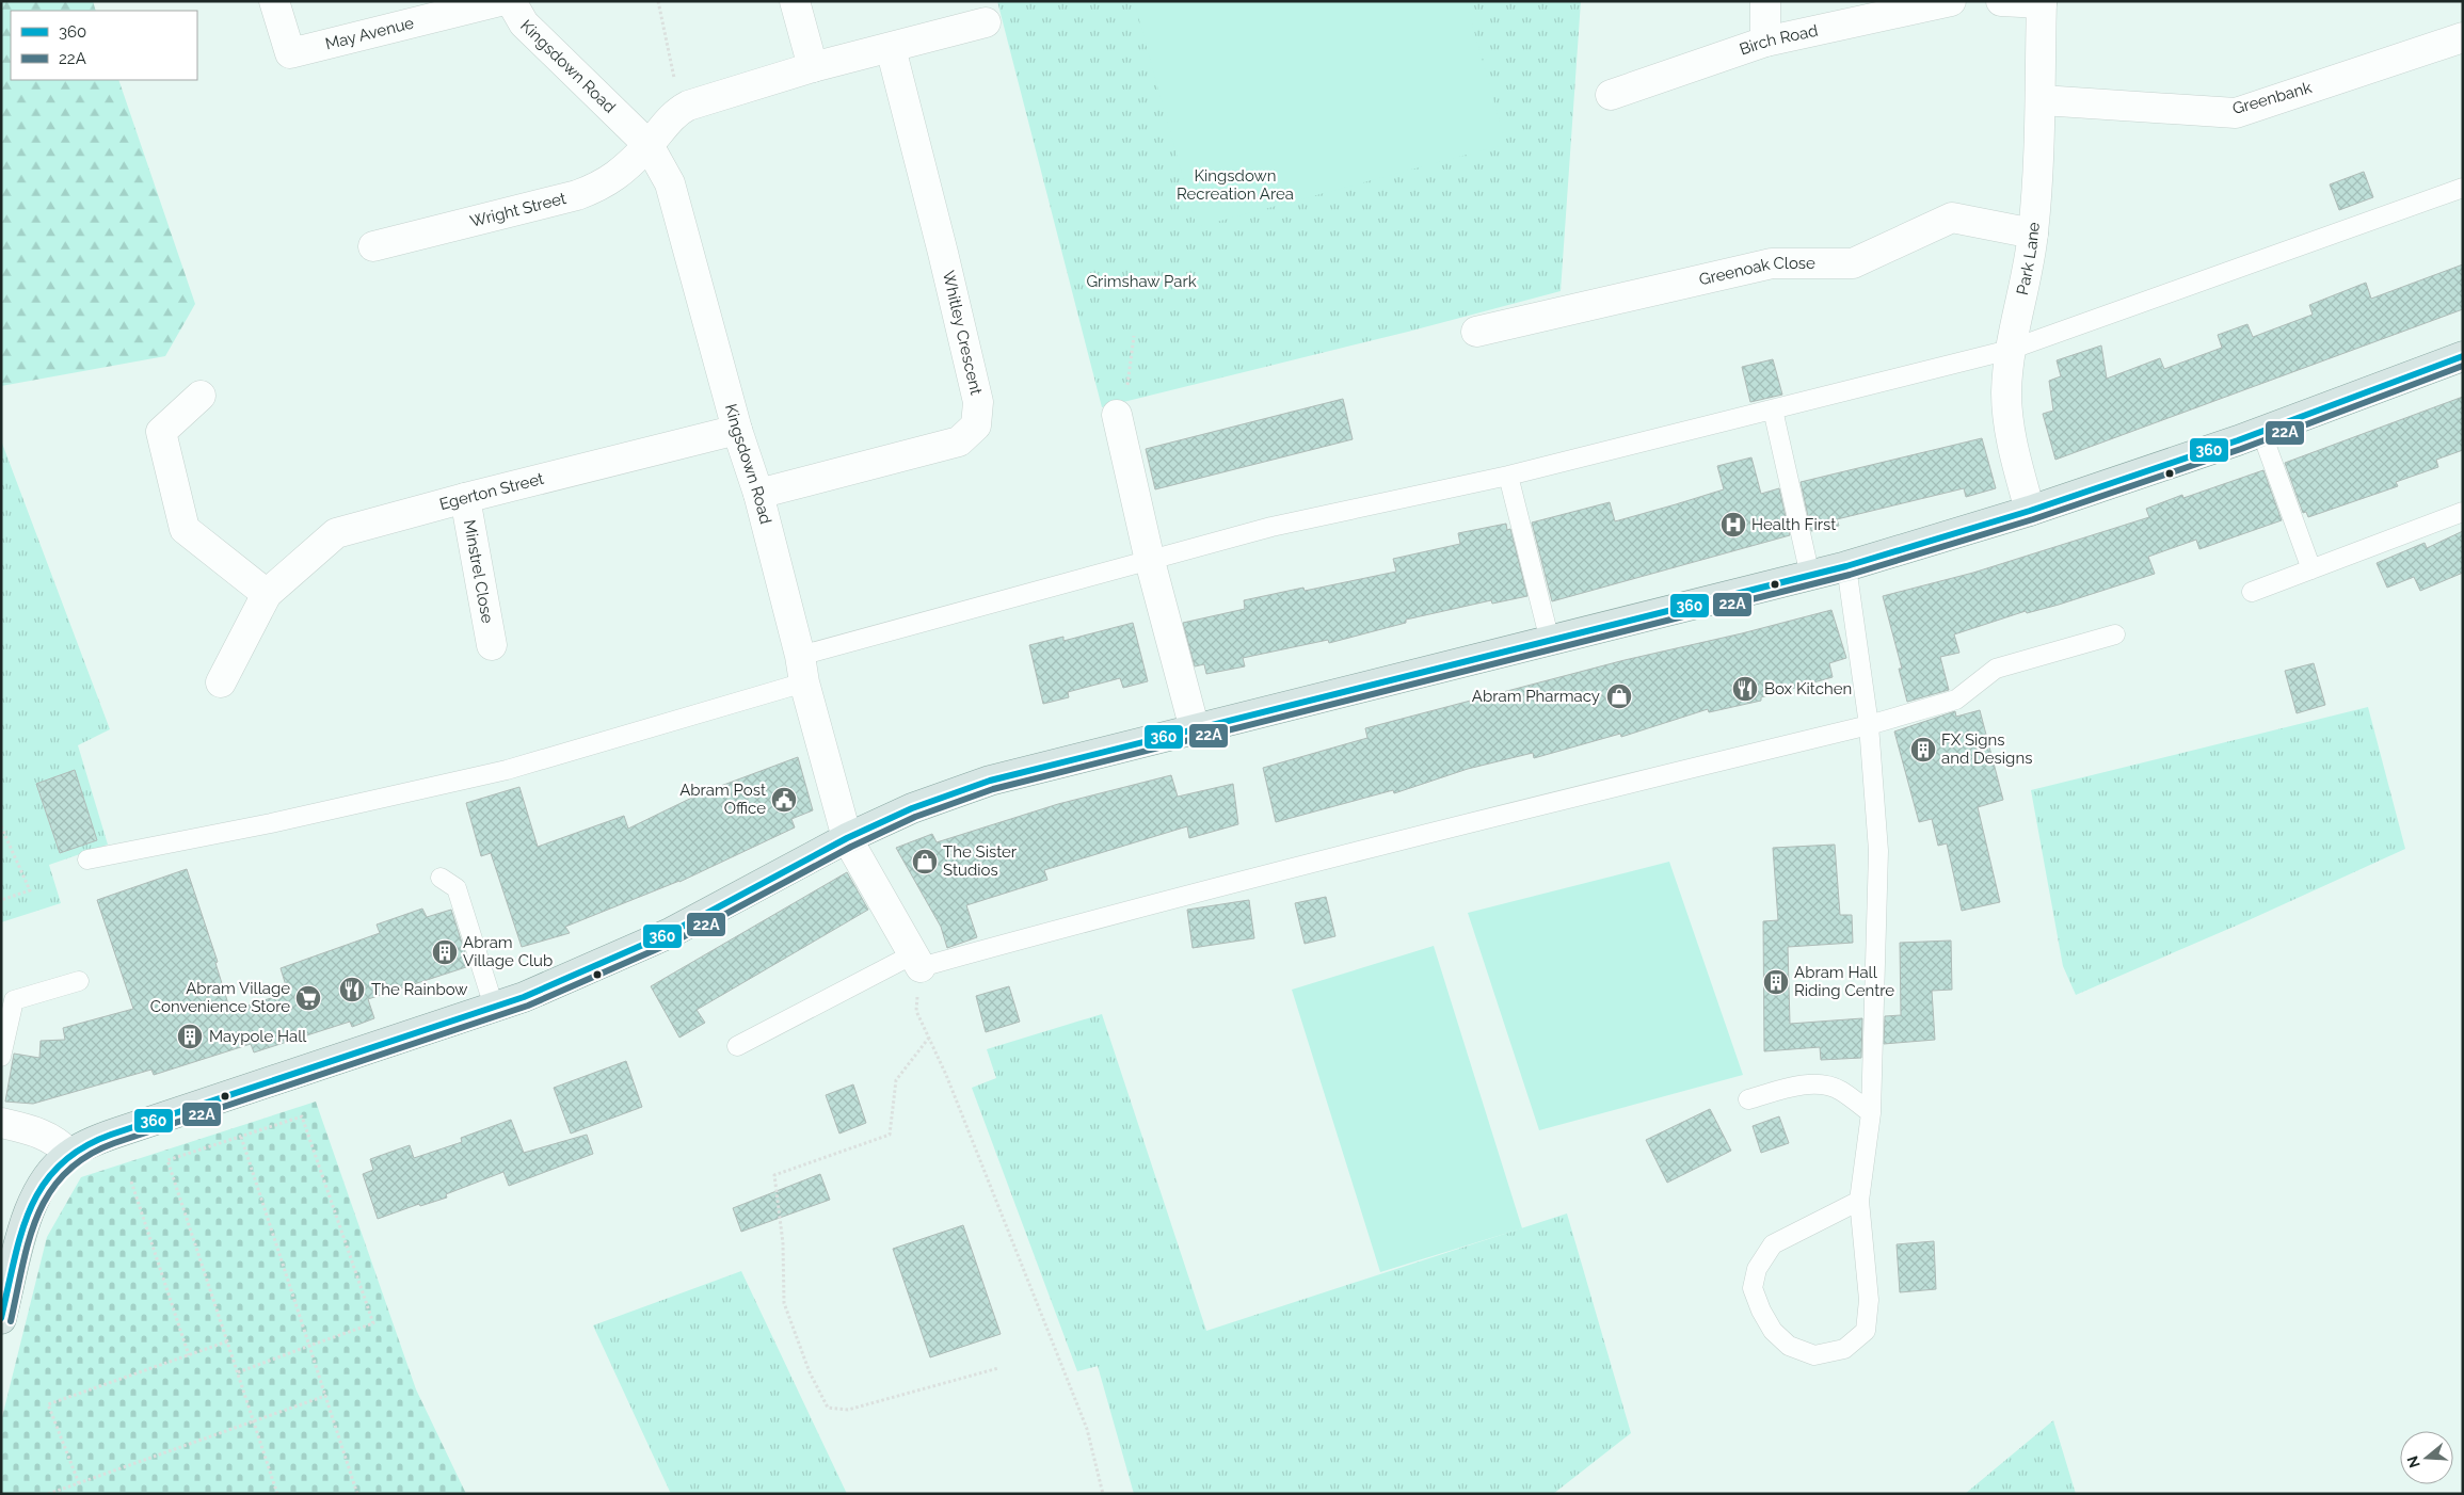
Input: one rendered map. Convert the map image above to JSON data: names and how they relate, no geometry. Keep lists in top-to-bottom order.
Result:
{
  "streets": {
    "street": [
      "May Avenue",
      "Birch Road",
      "Kingsdown Road",
      "Greenbank",
      "Wright Street",
      "Park Lane",
      "Greenoak Close",
      "Whitley Crescent",
      "Egerton Street",
      "Minstrel Close"
    ]
  },
  "crossings": [
    ["Kingsdown Road", "Wright Street"],
    ["Kingsdown Road", "Whitley Crescent"],
    ["Kingsdown Road", "Egerton Street"],
    ["Greenbank", "Park Lane"],
    ["Park Lane", "Greenoak Close"],
    ["Egerton Street", "Minstrel Close"]
  ],
  "parks": ["Kingsdown Recreation Area", "Grimshaw Park"],
  "places": {
    "hospital": ["Health First"],
    "restaurant": ["Box Kitchen", "The Rainbow"],
    "shop": ["Abram Pharmacy", "The Sister Studios"],
    "building": [
      "FX Signs and Designs",
      "Abram Village Club",
      "Abram Hall Riding Centre",
      "Maypole Hall"
    ],
    "public building": ["Abram Post Office"],
    "supermarket": ["Abram Village Convenience Store"]
  },
  "lines": ["transit line 360", "transit line 22A"],
  "legend": ["360", "22A"],
  "north": "left"
}
